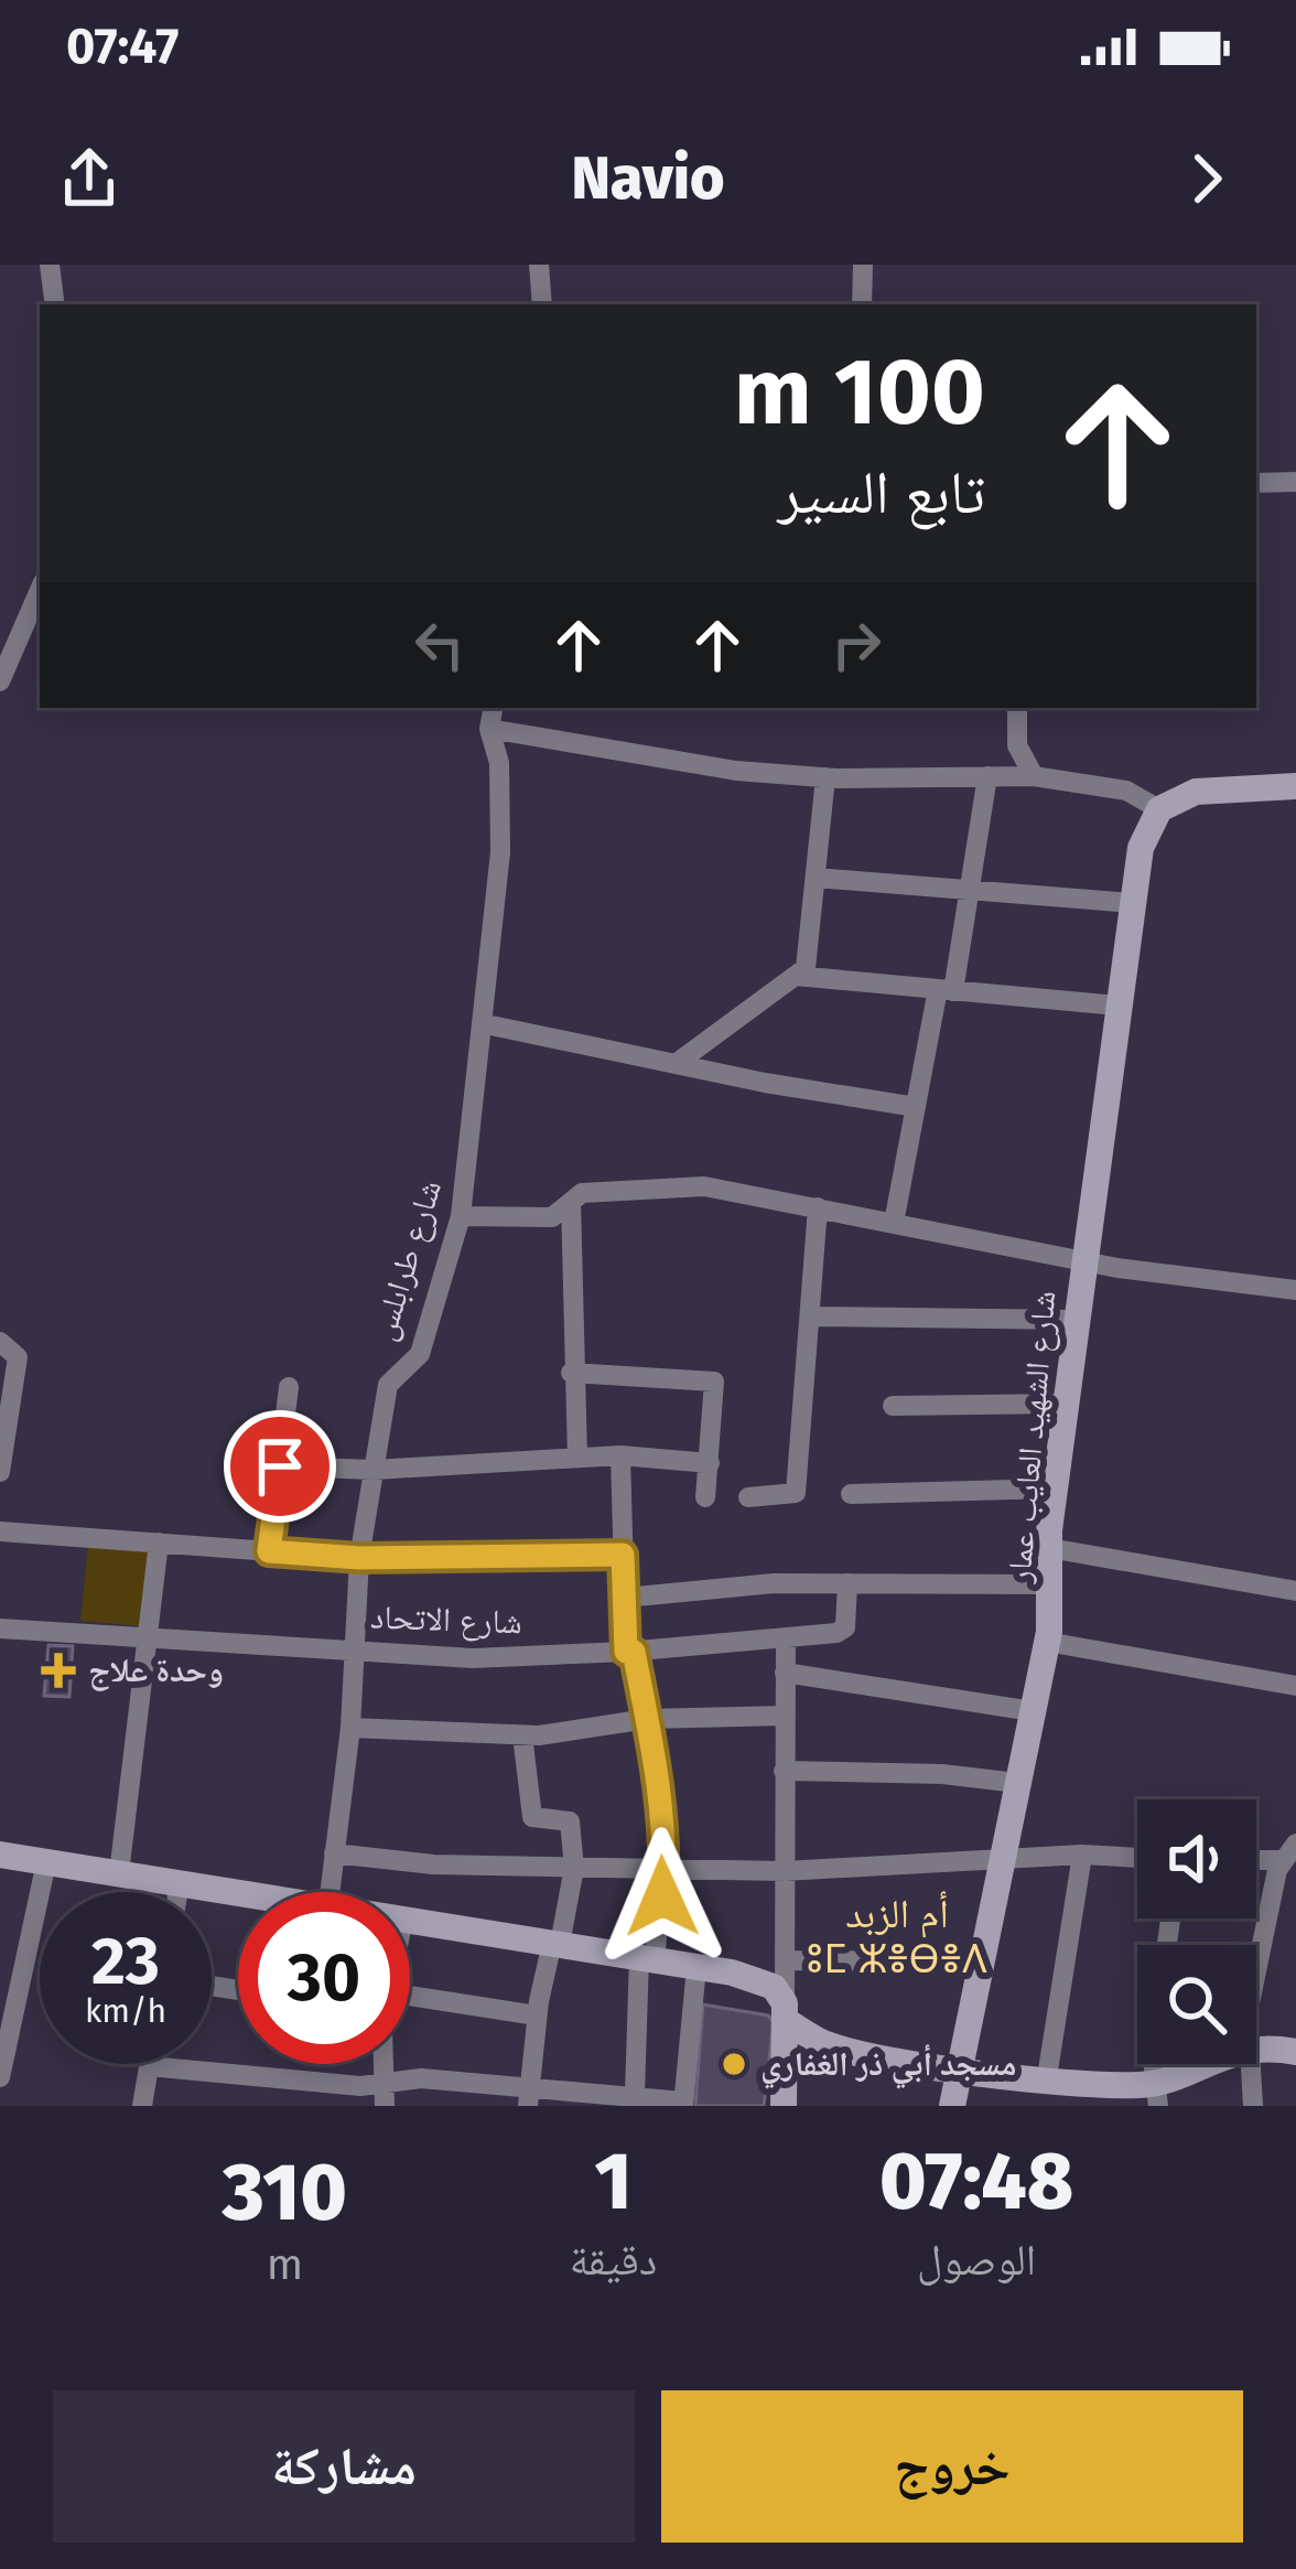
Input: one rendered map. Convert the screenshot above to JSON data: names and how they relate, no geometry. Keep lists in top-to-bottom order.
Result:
{
  "streets": {
    "street": ["شارع طرابلس", "شارع الشهيد العايب عمار", "شارع الاتحاد"]
  },
  "crossings": [
    ["شارع طرابلس", "شارع الاتحاد"]
  ],
  "districts": ["أم الزبد ⵓⵎ ⵣⴻⴱⴻⴷ"],
  "places": {
    "health": ["وحدة علاج"],
    "other": ["مسجد أبي ذر الغفاري"]
  },
  "page": {
    "status": "07:47",
    "header": "Navio",
    "turn": ["100 m", "تابع السير"],
    "speed": "23 km/h",
    "limit": "30",
    "eta": [
      "07:48",
      "الوصول",
      "1",
      "دقيقة",
      "310",
      "m"
    ],
    "buttons": ["خروج", "مشاركة"]
  }
}
